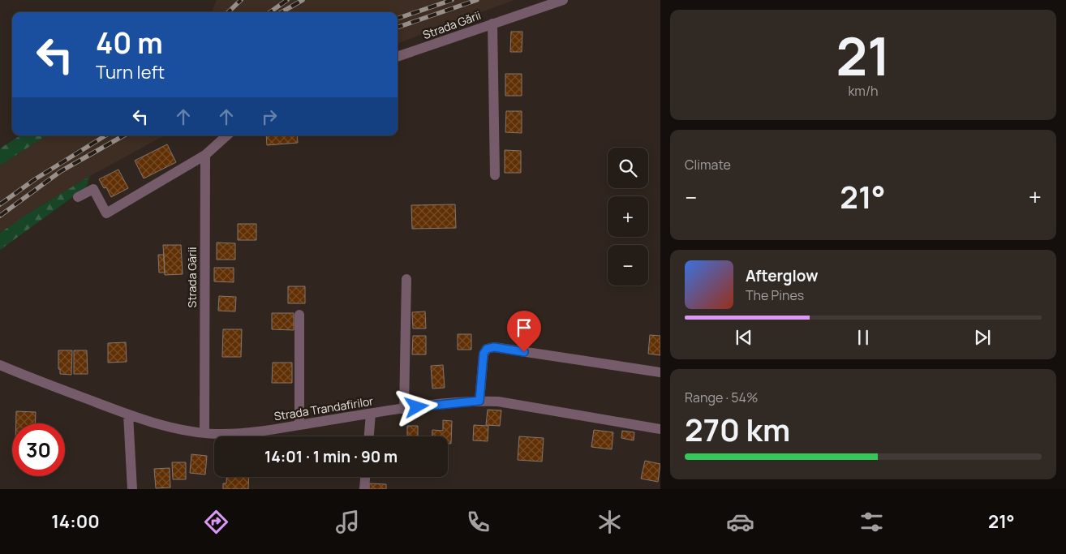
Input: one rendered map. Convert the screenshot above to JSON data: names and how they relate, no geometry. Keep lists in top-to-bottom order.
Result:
{
  "streets": {
    "street": ["Strada Gării", "Strada Trandafirilor"]
  },
  "crossings": [
    ["Strada Gării", "Strada Trandafirilor"]
  ],
  "page": {
    "tile": [
      ["21", "km/h"],
      "Climate",
      ["Range · 54%", "270 km"]
    ],
    "turn": ["40 m", "Turn left"],
    "map_buttons": ["+", "−"],
    "heat": ["−", "21°", "+"],
    "song": ["Afterglow", "The Pines"],
    "limit": "30",
    "trip": "14:01 · 1 min · 90 m",
    "tabs": ["14:00", "21°"]
  }
}
